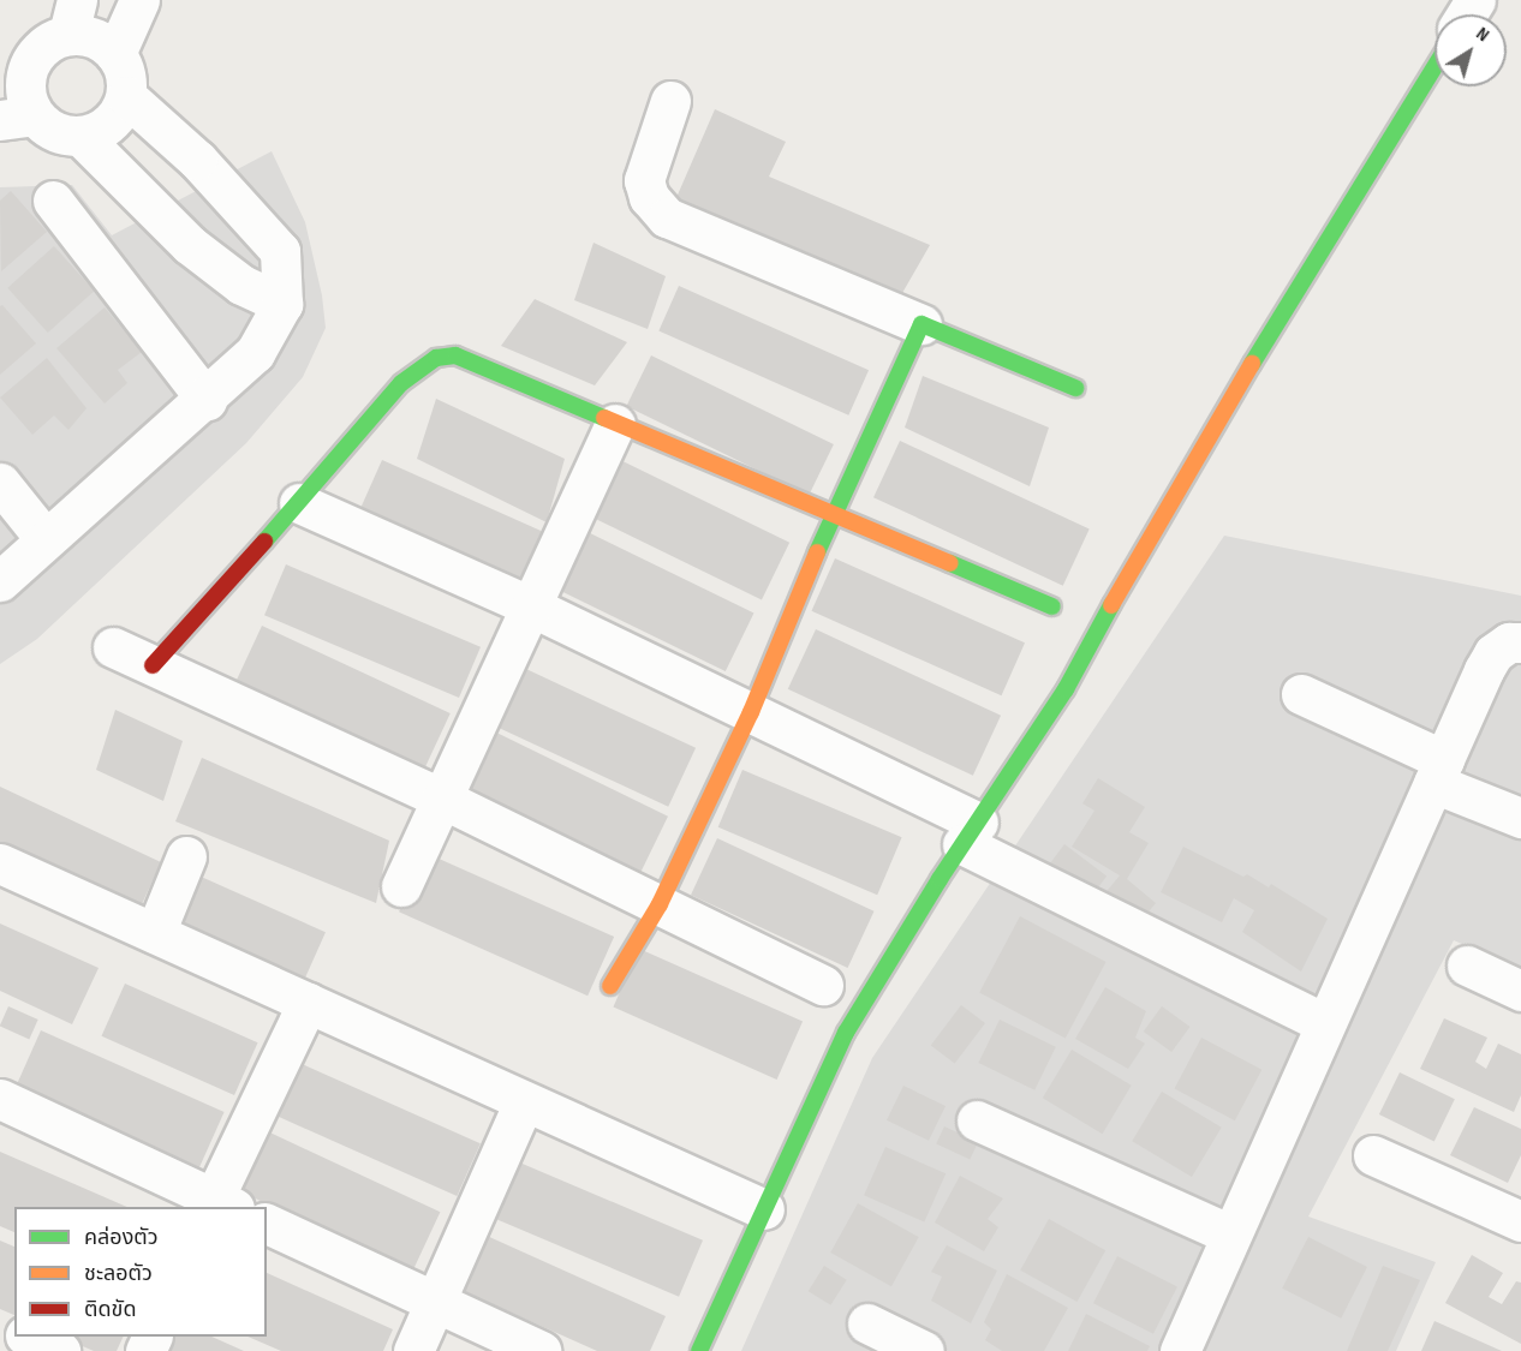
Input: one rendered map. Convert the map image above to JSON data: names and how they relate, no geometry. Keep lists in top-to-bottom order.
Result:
{
  "legend": ["คล่องตัว", "ชะลอตัว", "ติดขัด"],
  "north": "top right"
}
